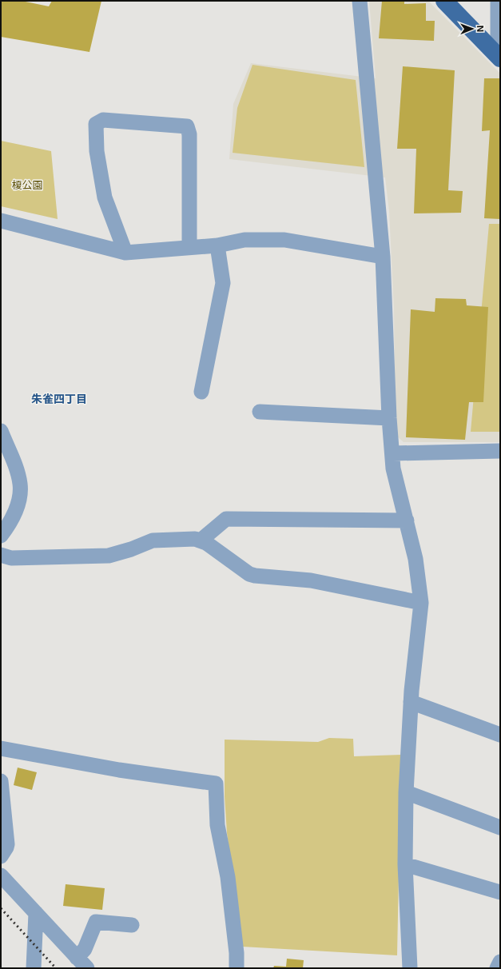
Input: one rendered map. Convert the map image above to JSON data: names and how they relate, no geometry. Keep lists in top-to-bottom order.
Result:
{
  "districts": ["朱雀四丁目"],
  "parks": ["榎公園"],
  "north": "right"
}
